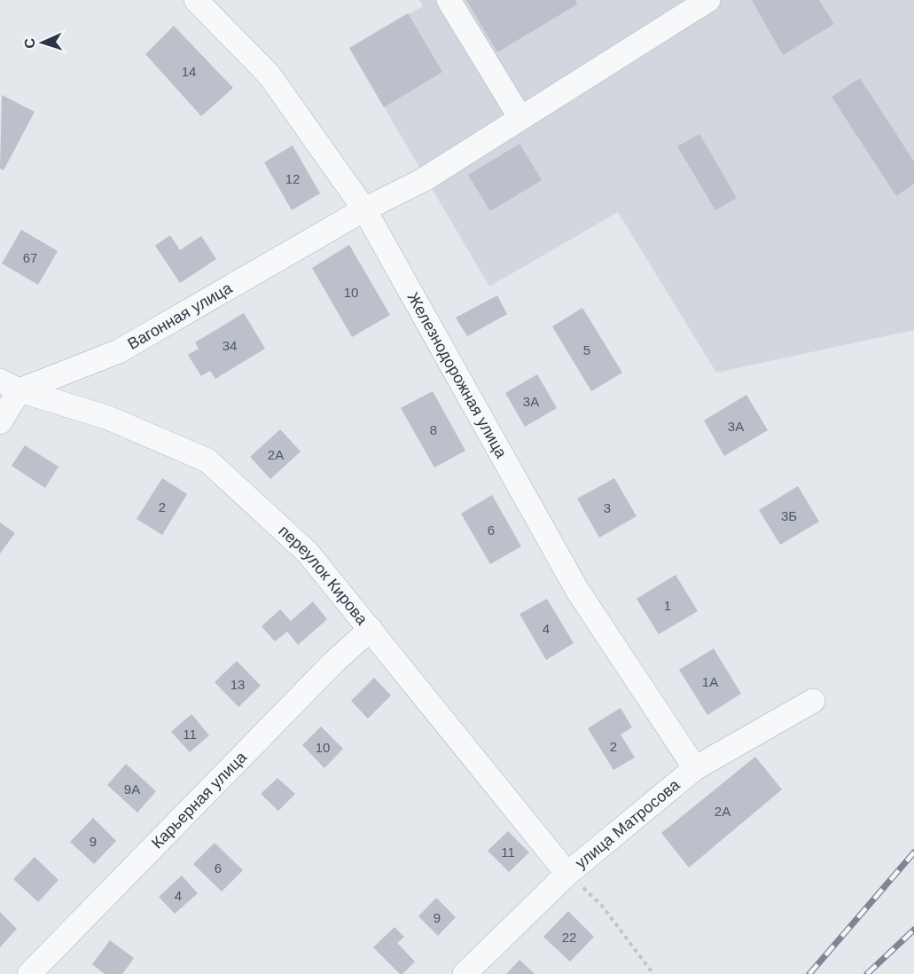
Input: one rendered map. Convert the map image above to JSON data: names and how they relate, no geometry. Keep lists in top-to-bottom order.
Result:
{
  "streets": {
    "street": [
      "Вагонная улица",
      "Железнодорожная улица",
      "переулок Кирова",
      "Карьерная улица",
      "улица Матросова"
    ]
  },
  "crossings": [
    ["Вагонная улица", "Железнодорожная улица"],
    ["Вагонная улица", "переулок Кирова"],
    ["Железнодорожная улица", "улица Матросова"],
    ["переулок Кирова", "Карьерная улица"],
    ["переулок Кирова", "улица Матросова"]
  ],
  "house_numbers": [
    "14",
    "12",
    "67",
    "10",
    "34",
    "5",
    "3А",
    "3А",
    "8",
    "2А",
    "2",
    "3",
    "3Б",
    "6",
    "1",
    "4",
    "1А",
    "13",
    "11",
    "2",
    "10",
    "9А",
    "2А",
    "9",
    "11",
    "6",
    "4",
    "9",
    "22"
  ],
  "north": "left"
}
